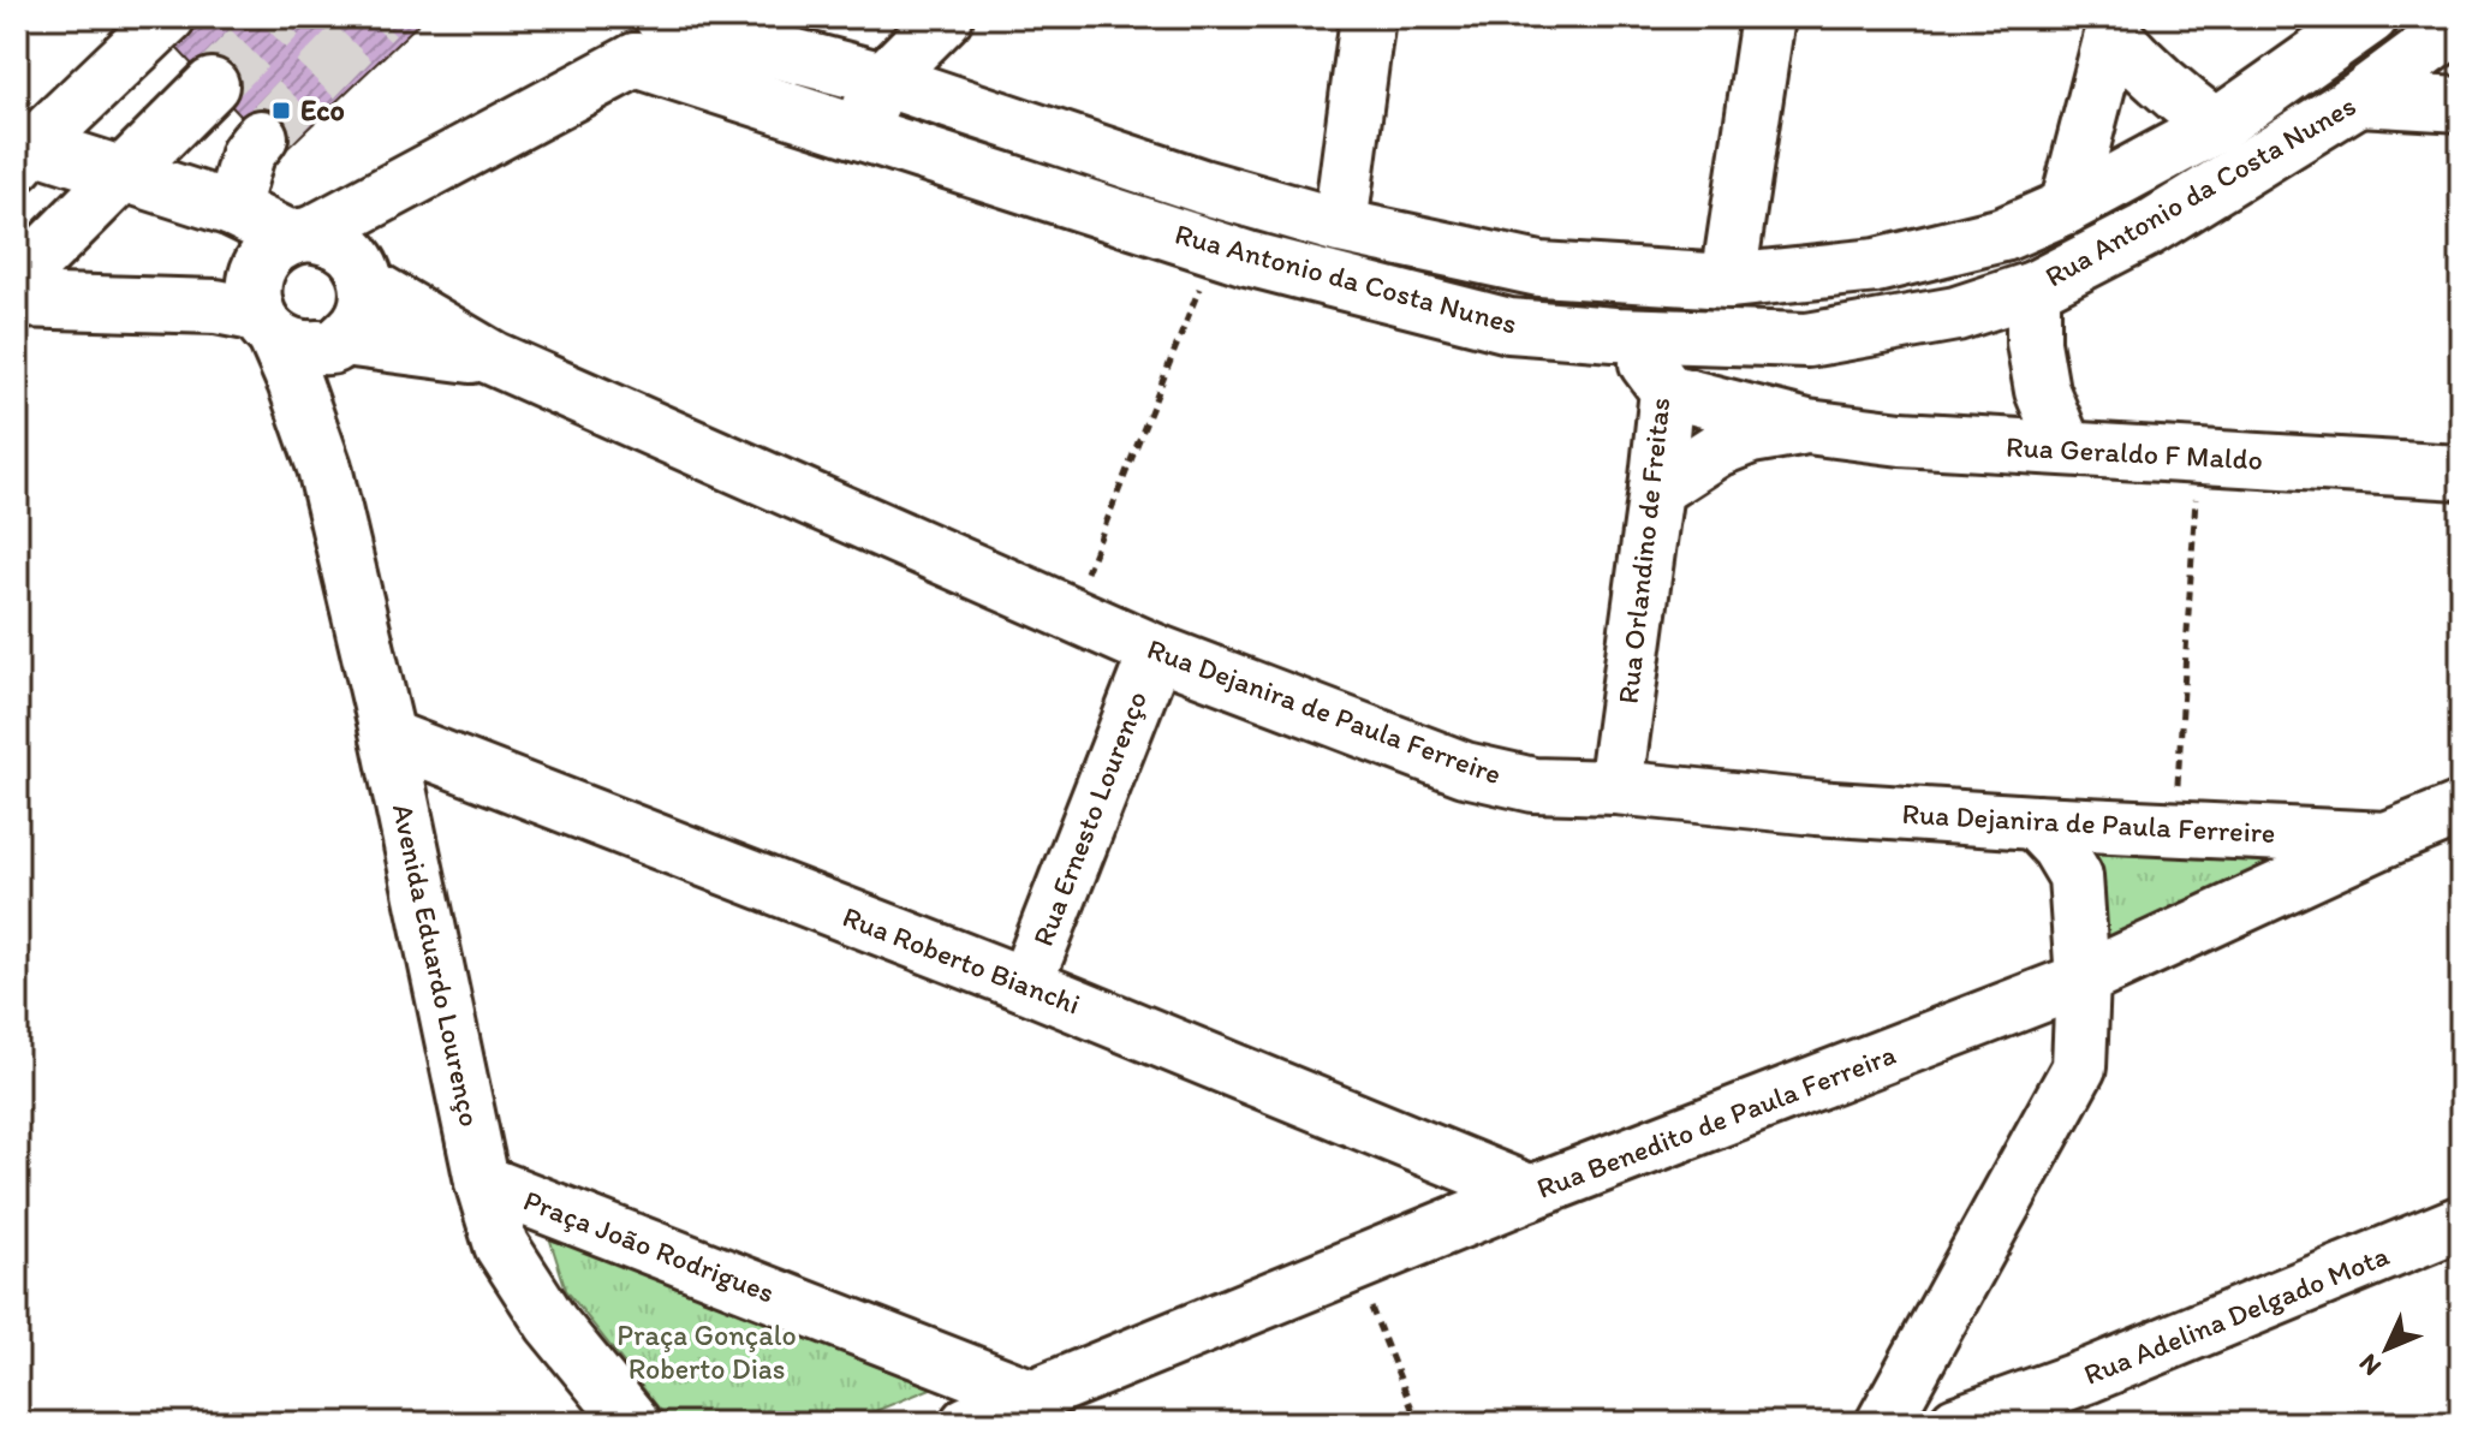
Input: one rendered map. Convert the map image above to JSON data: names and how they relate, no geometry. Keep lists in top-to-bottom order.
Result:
{
  "streets": {
    "street": [
      "Rua Antonio da Costa Nunes",
      "Rua Geraldo F Maldo",
      "Rua Orlandino de Freitas",
      "Rua Dejanira de Paula Ferreire",
      "Rua Ernesto Lourenço",
      "Rua Roberto Bianchi",
      "Avenida Eduardo Lourenço",
      "Rua Benedito de Paula Ferreira",
      "Praça João Rodrigues",
      "Rua Adelina Delgado Mota"
    ]
  },
  "crossings": [
    ["Rua Antonio da Costa Nunes", "Rua Orlandino de Freitas"],
    ["Rua Geraldo F Maldo", "Rua Orlandino de Freitas"],
    ["Rua Orlandino de Freitas", "Rua Dejanira de Paula Ferreire"],
    ["Rua Dejanira de Paula Ferreire", "Rua Ernesto Lourenço"],
    ["Rua Dejanira de Paula Ferreire", "Avenida Eduardo Lourenço"],
    ["Rua Dejanira de Paula Ferreire", "Rua Benedito de Paula Ferreira"],
    ["Rua Ernesto Lourenço", "Rua Roberto Bianchi"],
    ["Rua Roberto Bianchi", "Avenida Eduardo Lourenço"],
    ["Rua Roberto Bianchi", "Rua Benedito de Paula Ferreira"],
    ["Avenida Eduardo Lourenço", "Praça João Rodrigues"],
    ["Rua Benedito de Paula Ferreira", "Praça João Rodrigues"]
  ],
  "parks": ["Praça Gonçalo Roberto Dias"],
  "places": {
    "transit": ["Eco"]
  },
  "north": "bottom left"
}
